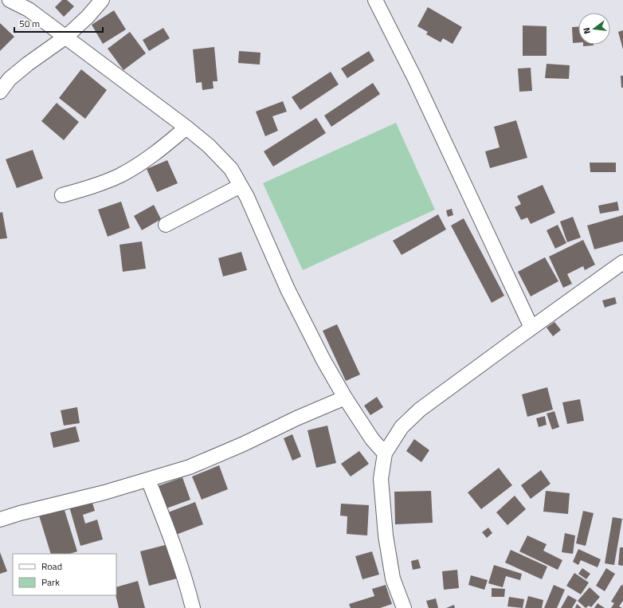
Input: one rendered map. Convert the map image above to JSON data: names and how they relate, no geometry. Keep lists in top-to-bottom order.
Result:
{
  "legend": ["Road", "Park"],
  "scale_bar": "50 m",
  "north": "left"
}
